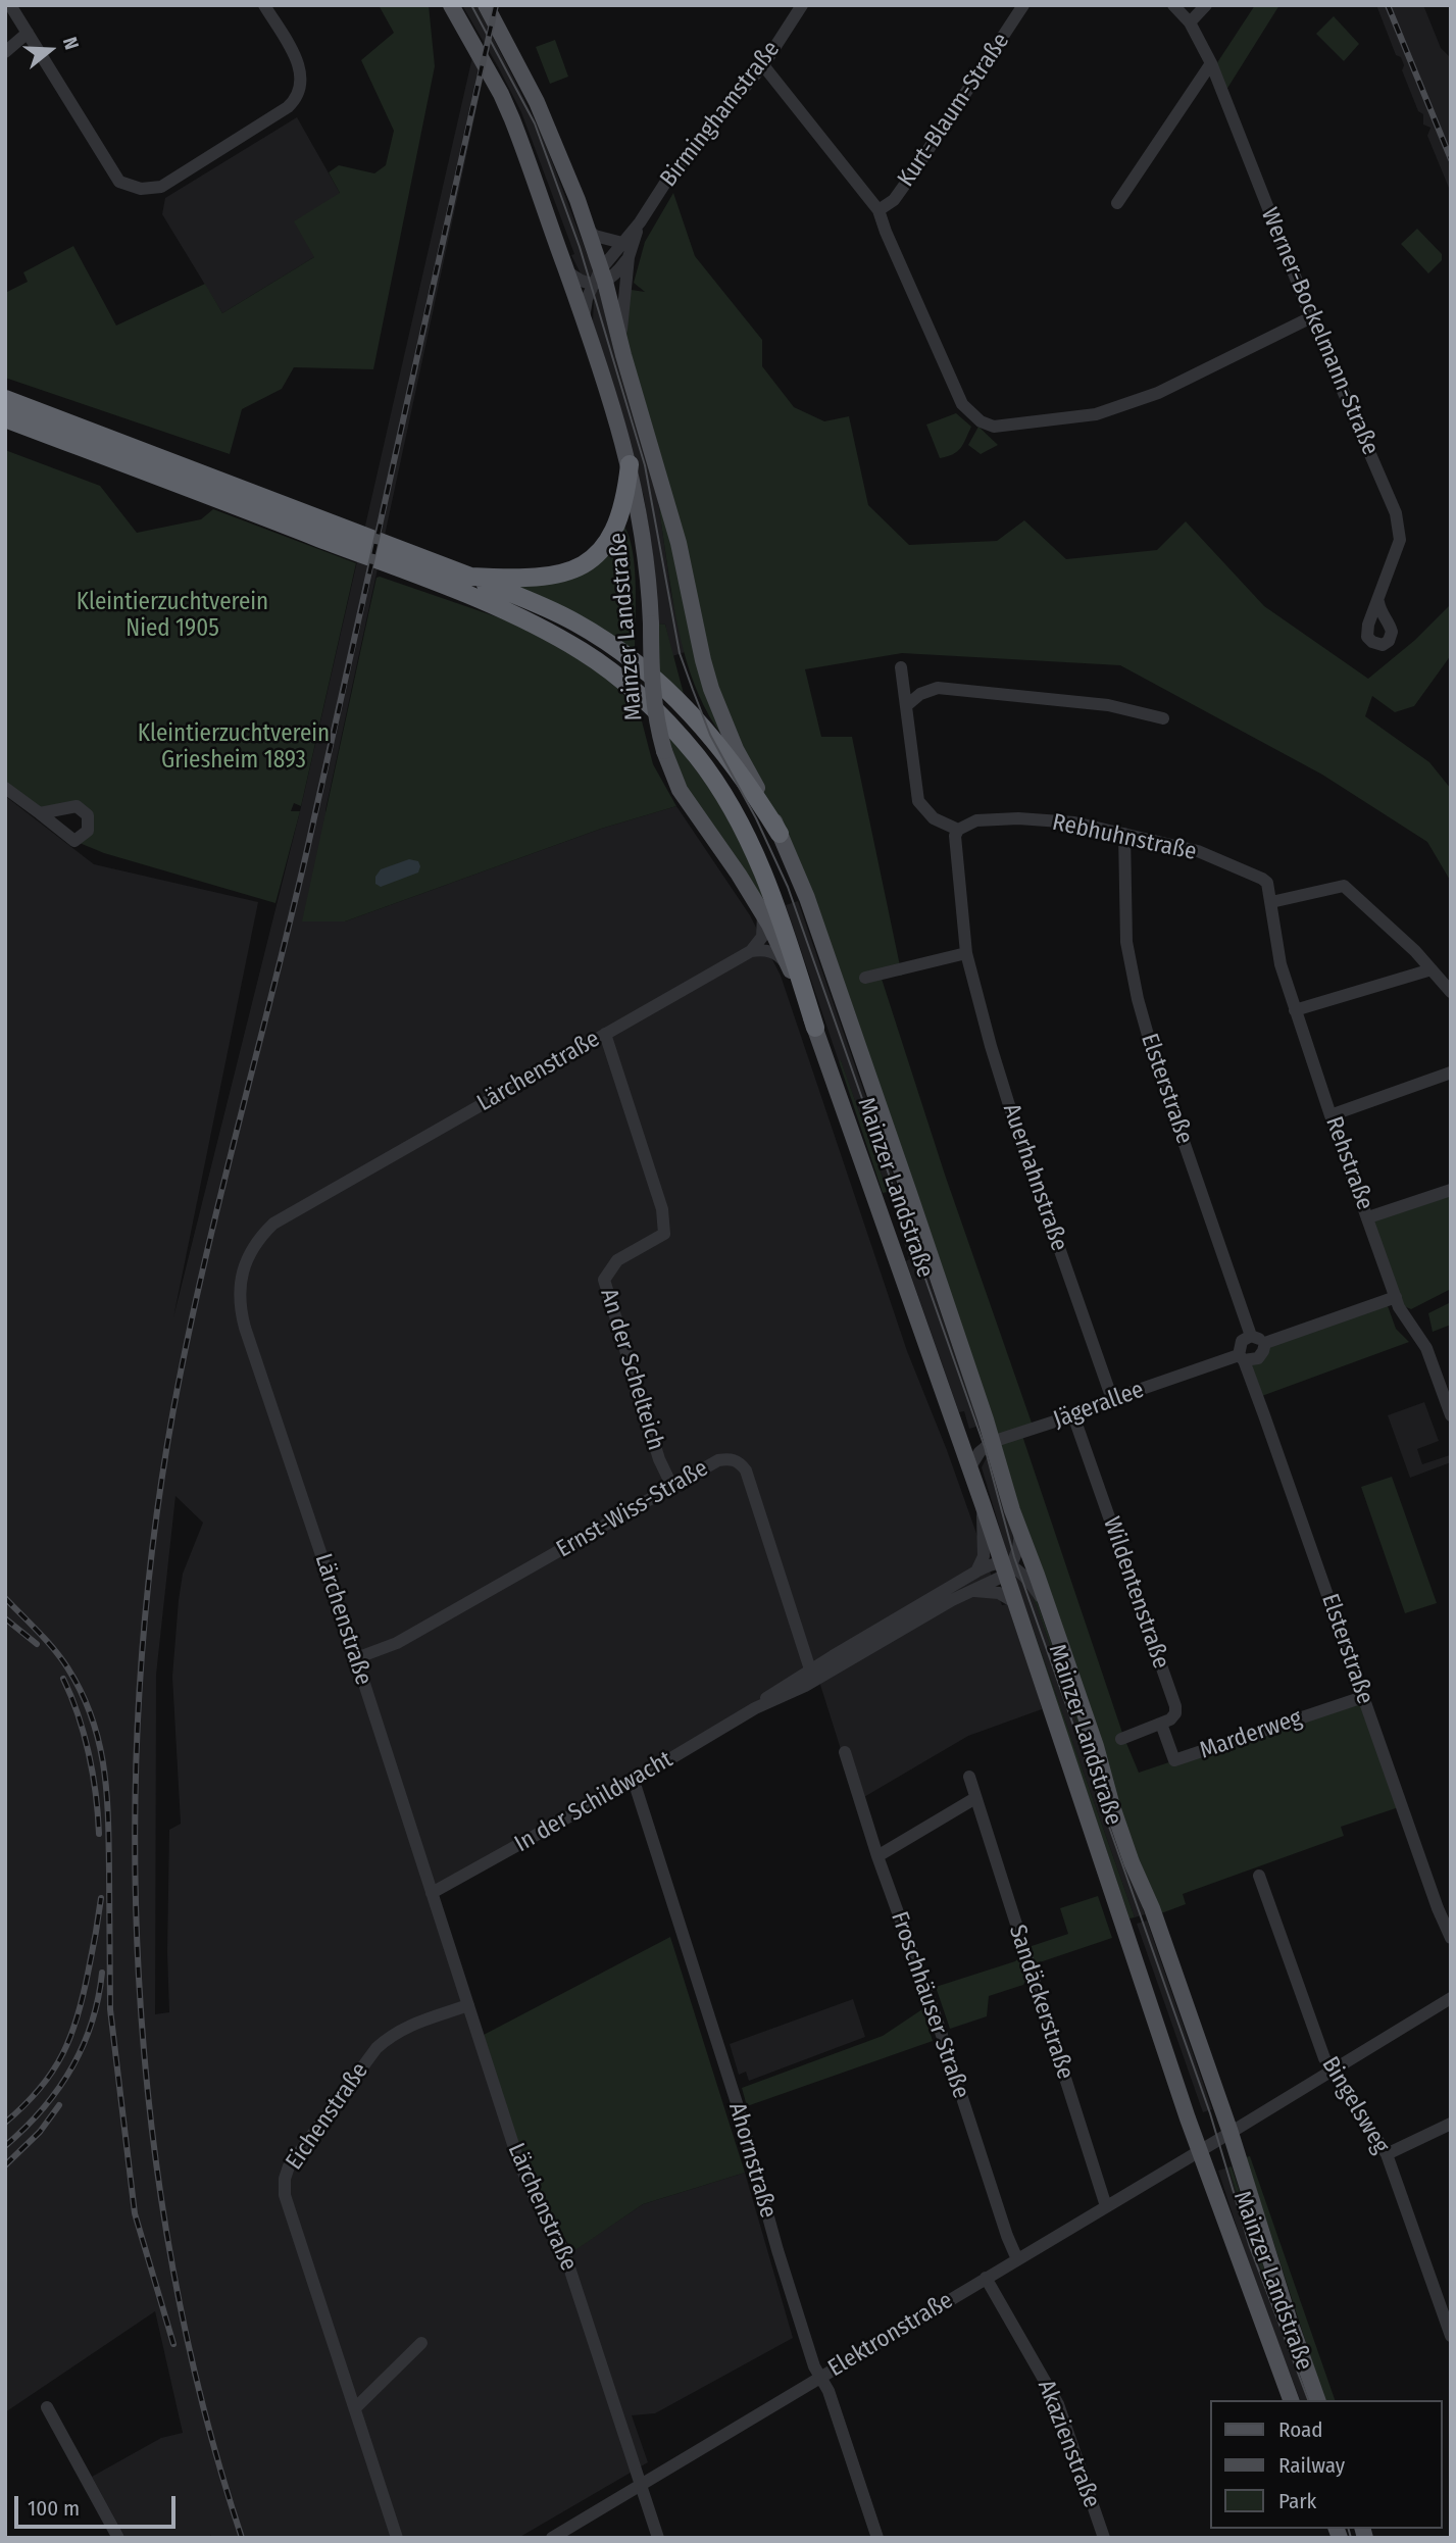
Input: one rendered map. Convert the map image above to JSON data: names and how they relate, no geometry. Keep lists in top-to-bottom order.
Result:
{
  "streets": {
    "main road": ["Mainzer Landstraße"],
    "street": [
      "Kurt-Blaum-Straße",
      "Birminghamstraße",
      "Werner-Bockelmann-Straße",
      "Rebhuhnstraße",
      "Lärchenstraße",
      "Elsterstraße",
      "Rehstraße",
      "Auerhahnstraße",
      "An der Schelteich",
      "Jägerallee",
      "Ernst-Wiss-Straße",
      "Wildentenstraße",
      "Marderweg",
      "In der Schildwacht",
      "Sandäckerstraße",
      "Froschhäuser Straße",
      "Bingelsweg",
      "Eichenstraße",
      "Ahornstraße",
      "Elektronstraße",
      "Akazienstraße"
    ]
  },
  "crossings": [
    ["Birminghamstraße", "Mainzer Landstraße"],
    ["Mainzer Landstraße", "Jägerallee"],
    ["Mainzer Landstraße", "In der Schildwacht"],
    ["Mainzer Landstraße", "Elektronstraße"],
    ["Rebhuhnstraße", "Elsterstraße"],
    ["Rebhuhnstraße", "Rehstraße"],
    ["Rebhuhnstraße", "Auerhahnstraße"],
    ["Lärchenstraße", "An der Schelteich"],
    ["Lärchenstraße", "Ernst-Wiss-Straße"],
    ["Lärchenstraße", "In der Schildwacht"],
    ["Lärchenstraße", "Eichenstraße"],
    ["Lärchenstraße", "Elektronstraße"],
    ["Elsterstraße", "Jägerallee"],
    ["Elsterstraße", "Marderweg"],
    ["Rehstraße", "Jägerallee"],
    ["Auerhahnstraße", "Jägerallee"],
    ["An der Schelteich", "Ernst-Wiss-Straße"],
    ["Jägerallee", "Wildentenstraße"],
    ["Ernst-Wiss-Straße", "In der Schildwacht"],
    ["Wildentenstraße", "Marderweg"],
    ["In der Schildwacht", "Ahornstraße"],
    ["Sandäckerstraße", "Elektronstraße"],
    ["Froschhäuser Straße", "Elektronstraße"],
    ["Bingelsweg", "Elektronstraße"],
    ["Ahornstraße", "Elektronstraße"],
    ["Elektronstraße", "Akazienstraße"]
  ],
  "parks": ["Kleintierzuchtverein Nied 1905", "Kleintierzuchtverein Griesheim 1893"],
  "legend": ["Road", "Railway", "Park"],
  "scale_bar": "100 m",
  "north": "right"
}
